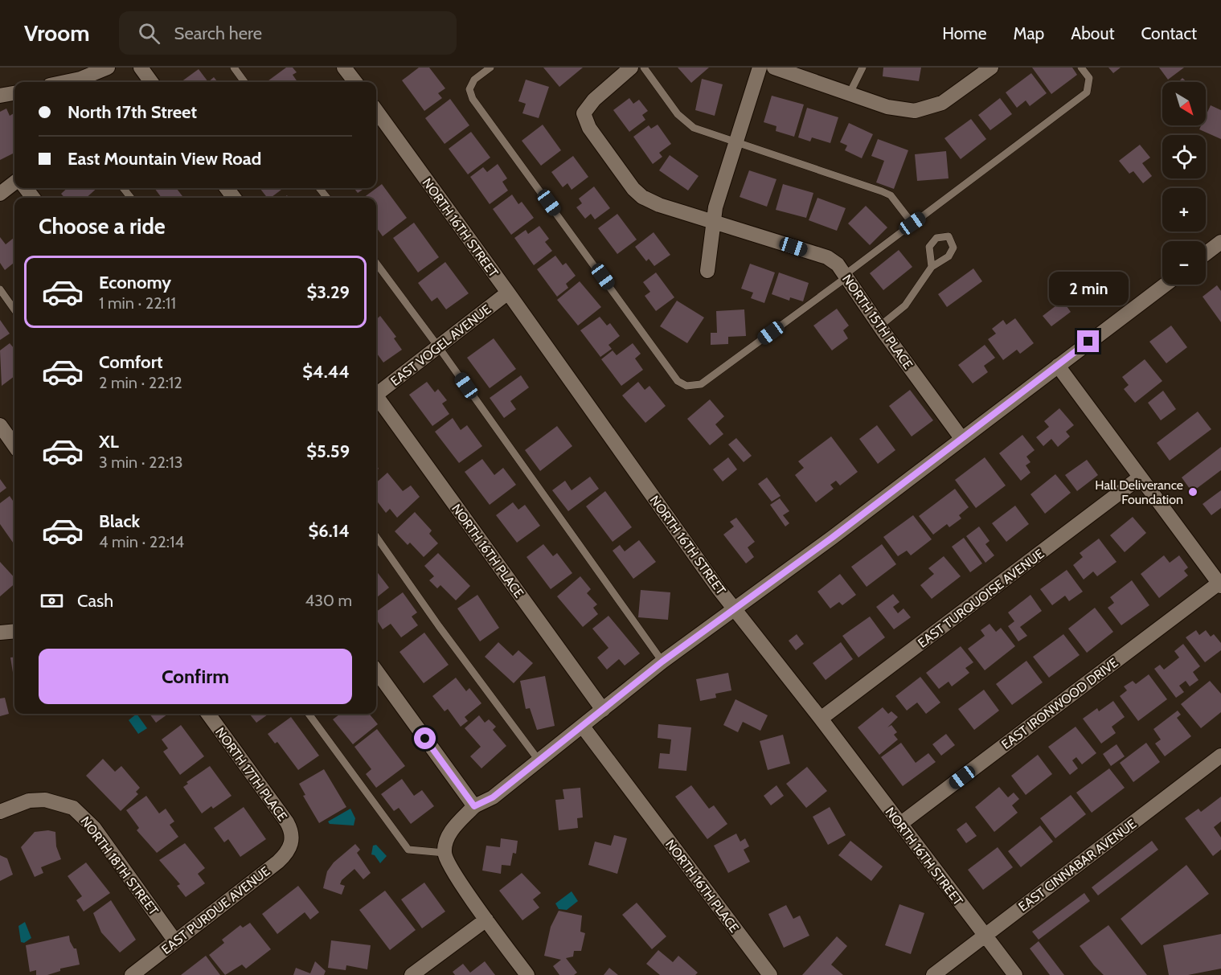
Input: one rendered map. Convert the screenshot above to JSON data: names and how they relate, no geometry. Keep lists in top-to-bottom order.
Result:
{
  "streets": {
    "street": [
      "NORTH 16TH STREET",
      "NORTH 15TH PLACE",
      "EAST VOGEL AVENUE",
      "NORTH 16TH PLACE",
      "EAST TURQUOISE AVENUE",
      "EAST IRONWOOD DRIVE",
      "NORTH 17TH PLACE",
      "EAST CINNABAR AVENUE",
      "NORTH 18TH STREET",
      "EAST PURDUE AVENUE"
    ]
  },
  "crossings": [
    ["NORTH 16TH STREET", "EAST VOGEL AVENUE"],
    ["NORTH 16TH STREET", "EAST TURQUOISE AVENUE"],
    ["NORTH 16TH STREET", "EAST IRONWOOD DRIVE"],
    ["NORTH 16TH STREET", "EAST CINNABAR AVENUE"],
    ["NORTH 17TH PLACE", "EAST PURDUE AVENUE"],
    ["NORTH 18TH STREET", "EAST PURDUE AVENUE"]
  ],
  "places": ["Hall Deliverance Foundation"],
  "north": "bottom right",
  "page": {
    "header": "Vroom",
    "search": "Search here",
    "nav": [
      "Home",
      "Map",
      "About",
      "Contact"
    ],
    "map_buttons": ["+", "−"],
    "banner": ["North 17th Street", "East Mountain View Road"],
    "heading": "Choose a ride",
    "list": [
      {
        "name": "Economy",
        "note": "1 min · 22:11",
        "value": "$3.29"
      },
      {
        "name": "Comfort",
        "note": "2 min · 22:12",
        "value": "$4.44"
      },
      {
        "name": "XL",
        "note": "3 min · 22:13",
        "value": "$5.59"
      },
      {
        "name": "Black",
        "note": "4 min · 22:14",
        "value": "$6.14"
      }
    ],
    "bubble": "2 min",
    "pay": ["Cash", "430 m"],
    "buttons": "Confirm"
  }
}
